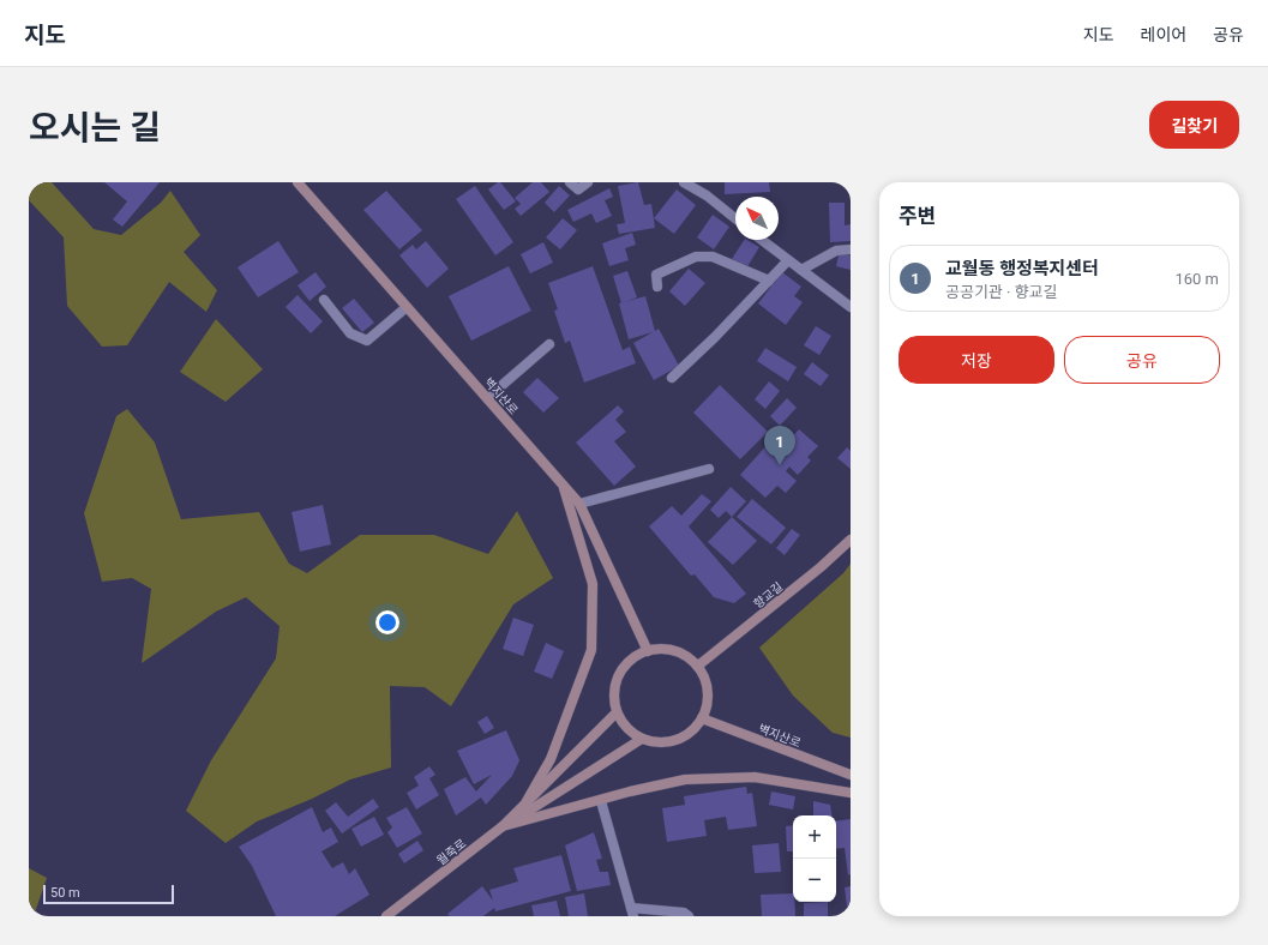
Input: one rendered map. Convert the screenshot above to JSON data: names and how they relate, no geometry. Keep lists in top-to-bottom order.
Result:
{
  "streets": {
    "street": ["벽지산로", "향교길", "월죽로"]
  },
  "crossings": [
    ["벽지산로", "향교길"]
  ],
  "scale_bar": "50 m",
  "north": "top left",
  "page": {
    "header": "지도",
    "nav": ["지도", "레이어", "공유"],
    "title": "오시는 길",
    "buttons": [
      "길찾기",
      ["저장", "공유"]
    ],
    "heading": "주변",
    "list": [
      {
        "mark": "1",
        "name": "교월동 행정복지센터",
        "note": "공공기관 · 향교길",
        "value": "160 m"
      }
    ],
    "pins": "1",
    "map_buttons": ["+", "−"],
    "scale": "50 m"
  }
}
